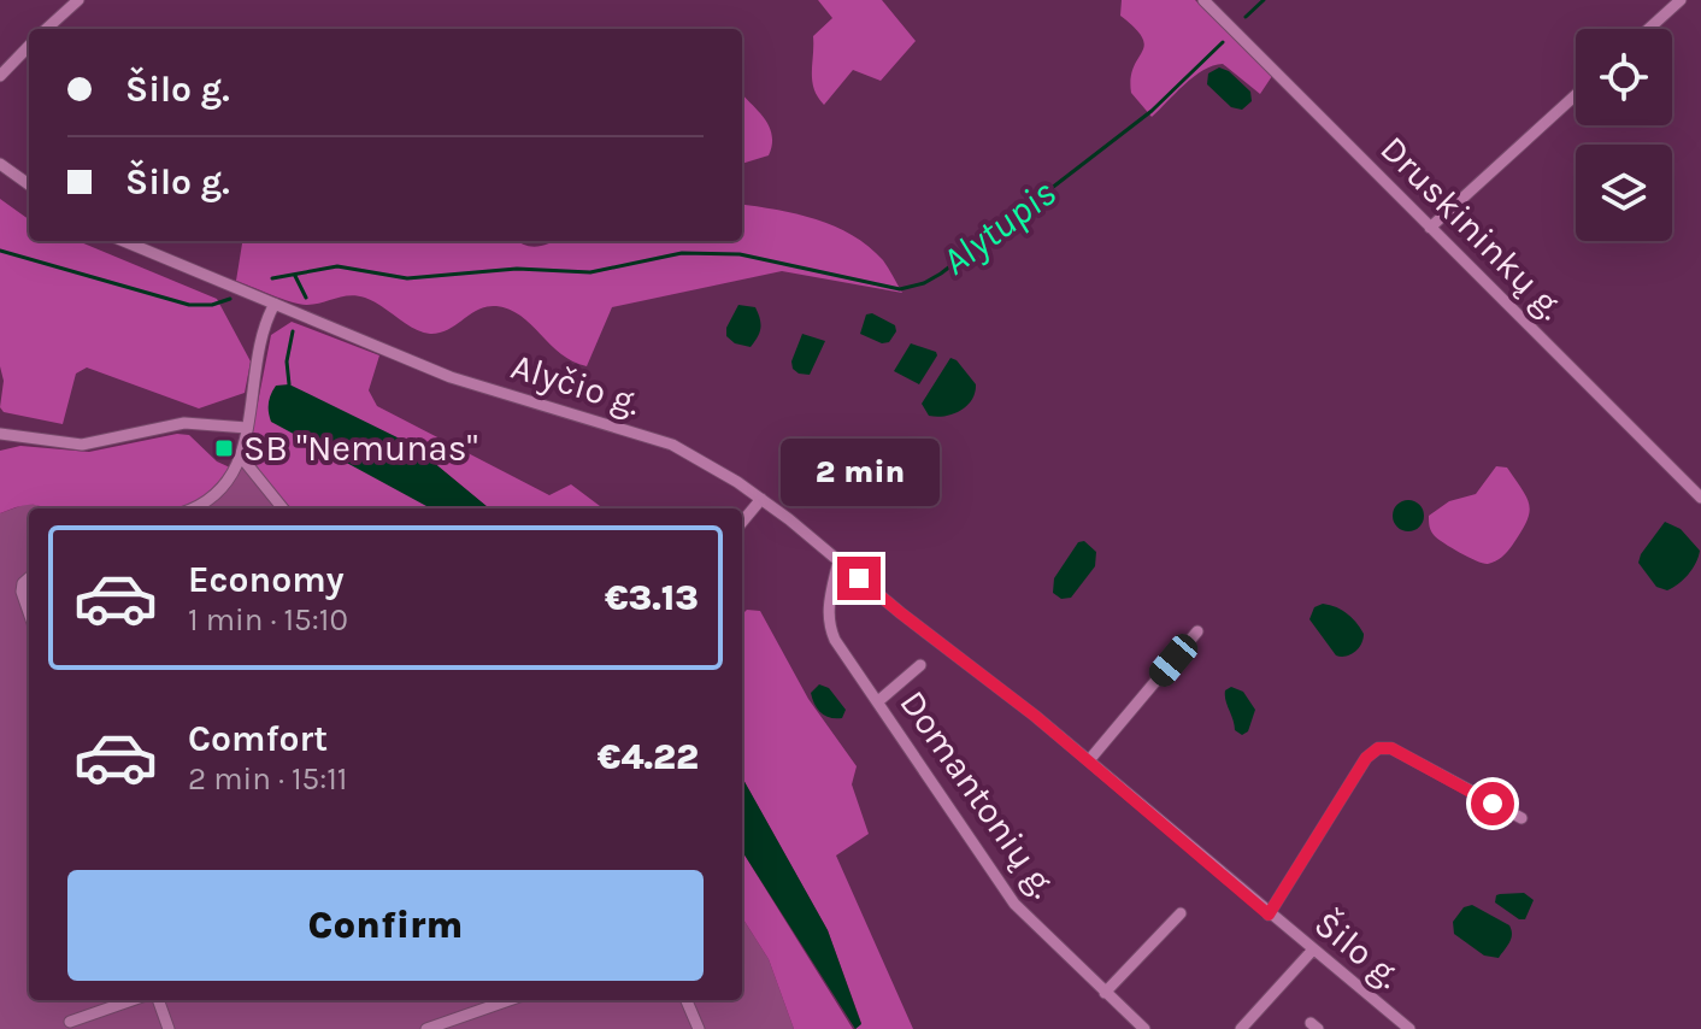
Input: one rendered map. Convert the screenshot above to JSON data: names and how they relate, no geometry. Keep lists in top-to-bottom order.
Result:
{
  "streets": {
    "street": [
      "Druskininkų g.",
      "Alyčio g.",
      "Domantonių g.",
      "Šilo g."
    ]
  },
  "crossings": [
    ["Alyčio g.", "Domantonių g."],
    ["Alyčio g.", "Šilo g."],
    ["Domantonių g.", "Šilo g."]
  ],
  "water": ["Alytupis"],
  "places": {
    "transit": ["SB \"Nemunas\""]
  },
  "page": {
    "banner": ["Šilo g.", "Šilo g."],
    "bubble": "2 min",
    "list": [
      {
        "name": "Economy",
        "note": "1 min · 15:10",
        "value": "€3.13"
      },
      {
        "name": "Comfort",
        "note": "2 min · 15:11",
        "value": "€4.22"
      }
    ],
    "buttons": "Confirm"
  }
}
